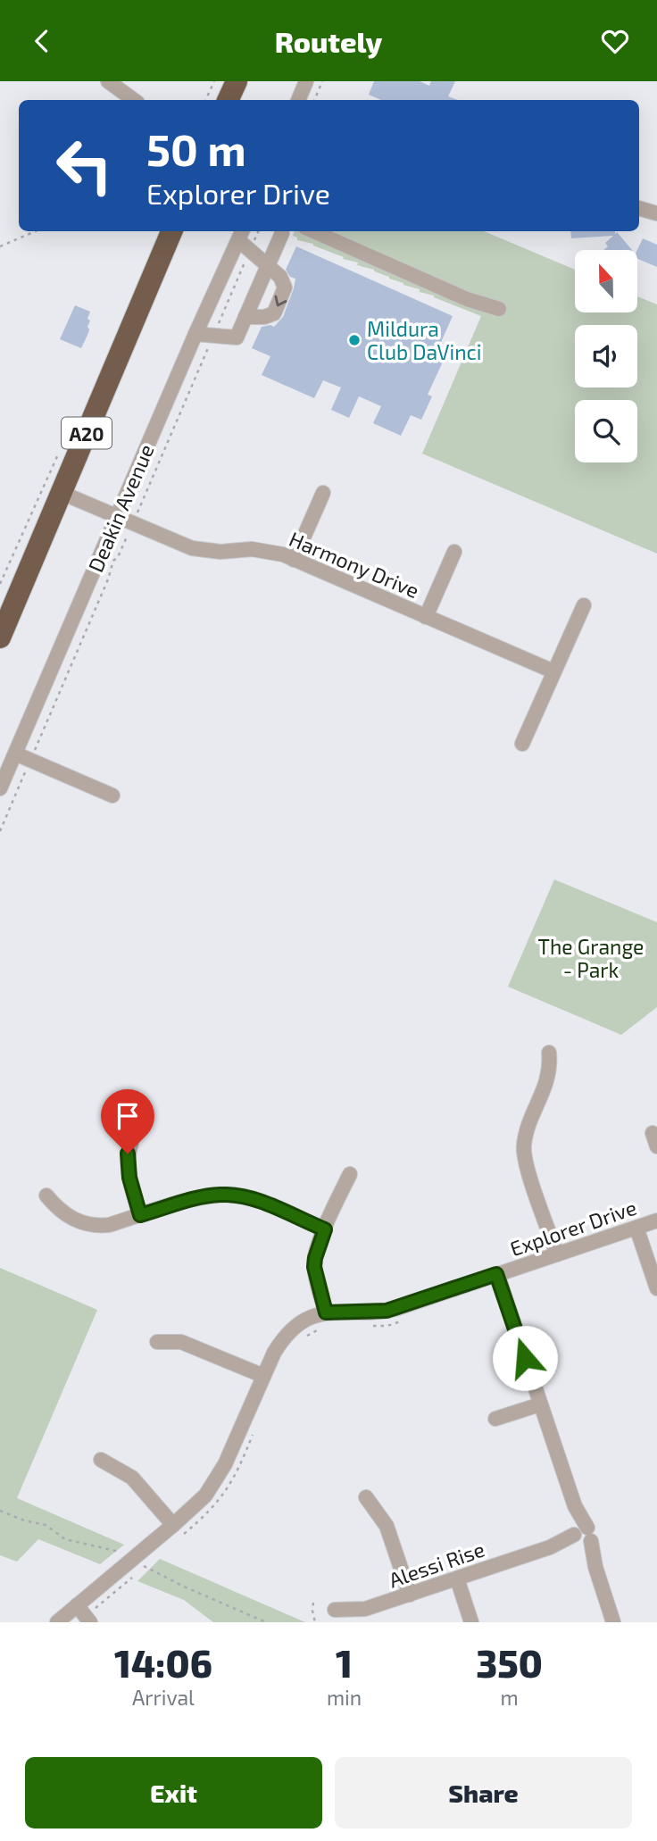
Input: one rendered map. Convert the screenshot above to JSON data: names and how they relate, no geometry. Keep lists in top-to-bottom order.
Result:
{
  "streets": {
    "highway": ["A20"],
    "street": [
      "Deakin Avenue",
      "Harmony Drive",
      "Explorer Drive",
      "Alessi Rise"
    ]
  },
  "crossings": [
    ["A20", "Harmony Drive"],
    ["Deakin Avenue", "Harmony Drive"]
  ],
  "parks": ["The Grange - Park"],
  "places": ["Mildura Club DaVinci"],
  "north": "top",
  "page": {
    "header": "Routely",
    "turn": ["50 m", "Explorer Drive"],
    "eta": [
      "14:06",
      "Arrival",
      "1",
      "min",
      "350",
      "m"
    ],
    "buttons": ["Exit", "Share"]
  }
}
